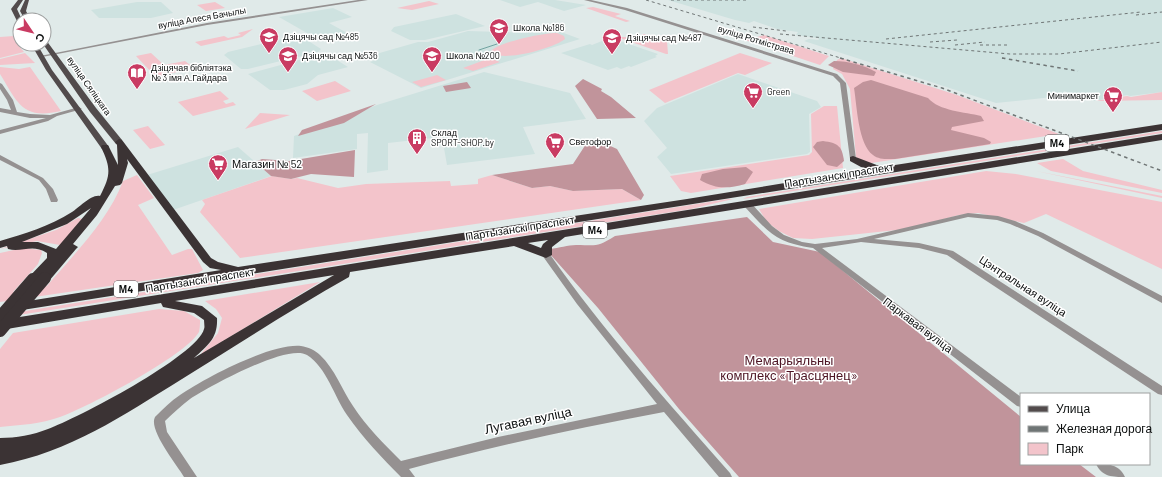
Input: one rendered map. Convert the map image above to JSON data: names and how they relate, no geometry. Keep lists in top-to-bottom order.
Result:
{
  "streets": {
    "highway": ["М4", "Партызанскі праспект"],
    "main road": ["вуліца Сяліцкага"],
    "street": [
      "вуліца Алеся Бачылы",
      "вуліца Ротмістрава",
      "Цэнтральная вуліца",
      "Паркавая вуліца",
      "Лугавая вуліца"
    ]
  },
  "crossings": [
    ["вуліца Алеся Бачылы", "вуліца Сяліцкага"],
    ["Цэнтральная вуліца", "Паркавая вуліца"]
  ],
  "parks": ["Мемарыяльны комплекс «Трасцянец»"],
  "places": {
    "school or university": [
      "Школа №186",
      "Дзіцячы сад №485",
      "Дзіцячы сад №487",
      "Дзіцячы сад №536",
      "Школа №200"
    ],
    "library": ["Дзіцячая бібліятэка № 3 імя А.Гайдара"],
    "supermarket": [
      "Green",
      "Минимаркет",
      "Светофор",
      "Магазин № 52"
    ],
    "building": ["Склад SPORT-SHOP.by"]
  },
  "legend": ["Улица", "Железная дорога", "Парк"],
  "north": "bottom right"
}
